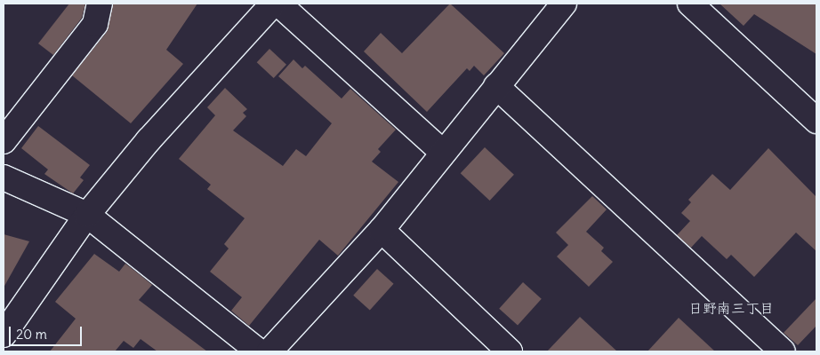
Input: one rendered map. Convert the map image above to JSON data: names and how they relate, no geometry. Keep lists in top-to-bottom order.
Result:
{
  "districts": ["日野南三丁目"],
  "scale_bar": "20 m"
}
